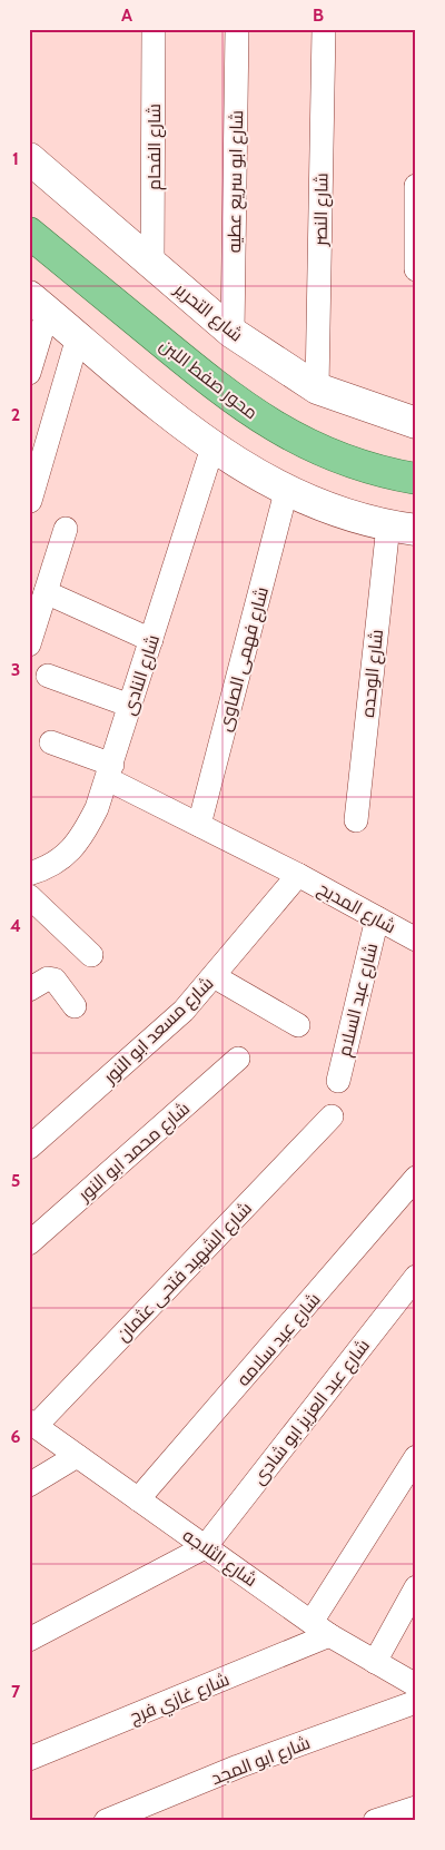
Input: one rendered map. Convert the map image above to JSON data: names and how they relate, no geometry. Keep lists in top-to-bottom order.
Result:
{
  "streets": {
    "main road": ["محور صفط اللبن"],
    "street": [
      "شارع الفحام",
      "شارع ابو سريع عطيه",
      "شارع النصر",
      "شارع التحرير",
      "شارع فهمى الصاوى",
      "شارع الوحده",
      "شارع النادى",
      "شارع المدبح",
      "شارع عبد السلام",
      "شارع مسعد ابو النور",
      "شارع محمد ابو النور",
      "شارع الشهيد فتحى عثمان",
      "شارع عيد سلامه",
      "شارع عبد العزيز ابو شادى",
      "شارع الثلاجه",
      "شارع غازي فرج",
      "شارع ابو المجد"
    ]
  },
  "crossings": [
    ["شارع الفحام", "شارع التحرير"],
    ["شارع ابو سريع عطيه", "شارع التحرير"],
    ["شارع النصر", "شارع التحرير"],
    ["شارع فهمى الصاوى", "شارع المدبح"],
    ["شارع النادى", "شارع المدبح"],
    ["شارع المدبح", "شارع عبد السلام"],
    ["شارع المدبح", "شارع مسعد ابو النور"],
    ["شارع الشهيد فتحى عثمان", "شارع الثلاجه"],
    ["شارع عيد سلامه", "شارع الثلاجه"],
    ["شارع عبد العزيز ابو شادى", "شارع الثلاجه"],
    ["شارع الثلاجه", "شارع غازي فرج"]
  ],
  "grid": {
    "columns": ["A", "B"],
    "rows": [
      "1",
      "2",
      "3",
      "4",
      "5",
      "6",
      "7"
    ]
  }
}
